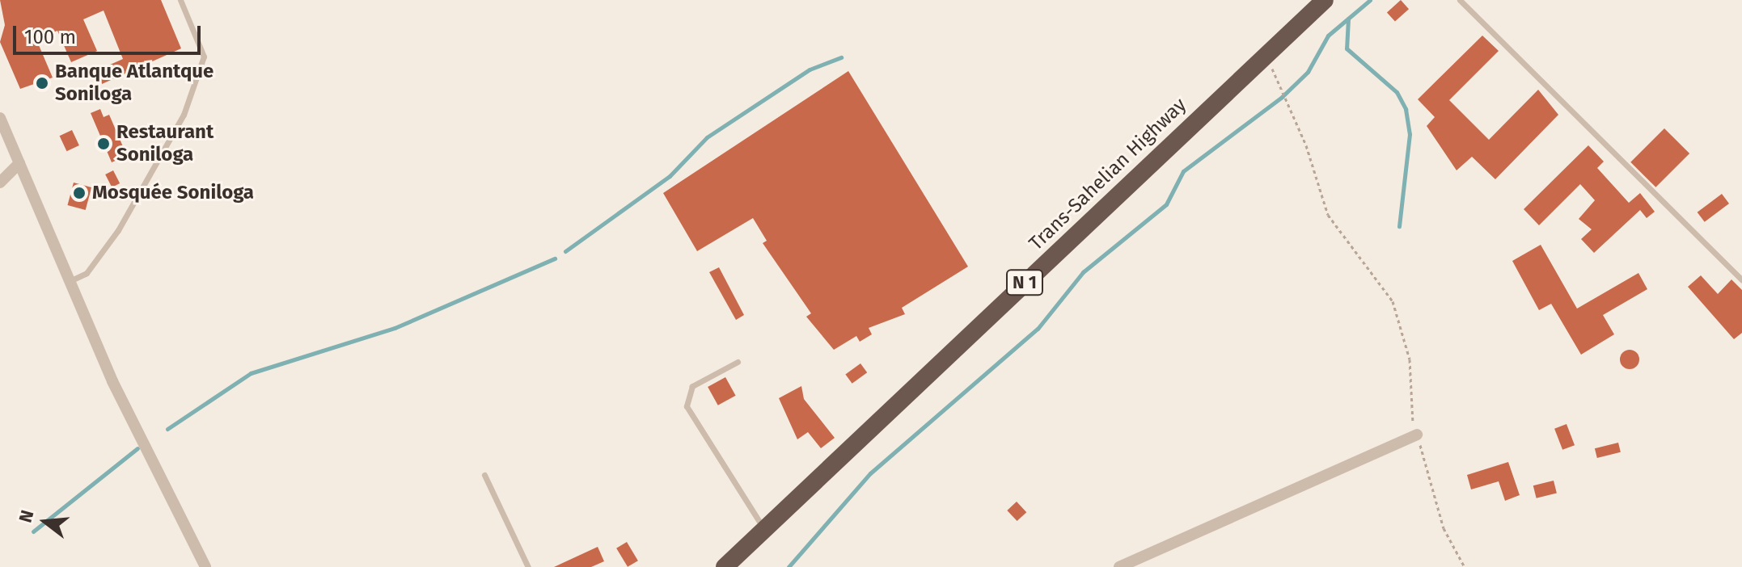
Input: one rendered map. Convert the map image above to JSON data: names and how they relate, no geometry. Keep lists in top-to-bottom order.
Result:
{
  "streets": {
    "highway": ["Trans-Sahelian Highway", "N 1"]
  },
  "places": ["Banque Atlantque Soniloga", "Restaurant Soniloga", "Mosquée Soniloga"],
  "scale_bar": "100 m",
  "north": "left"
}
